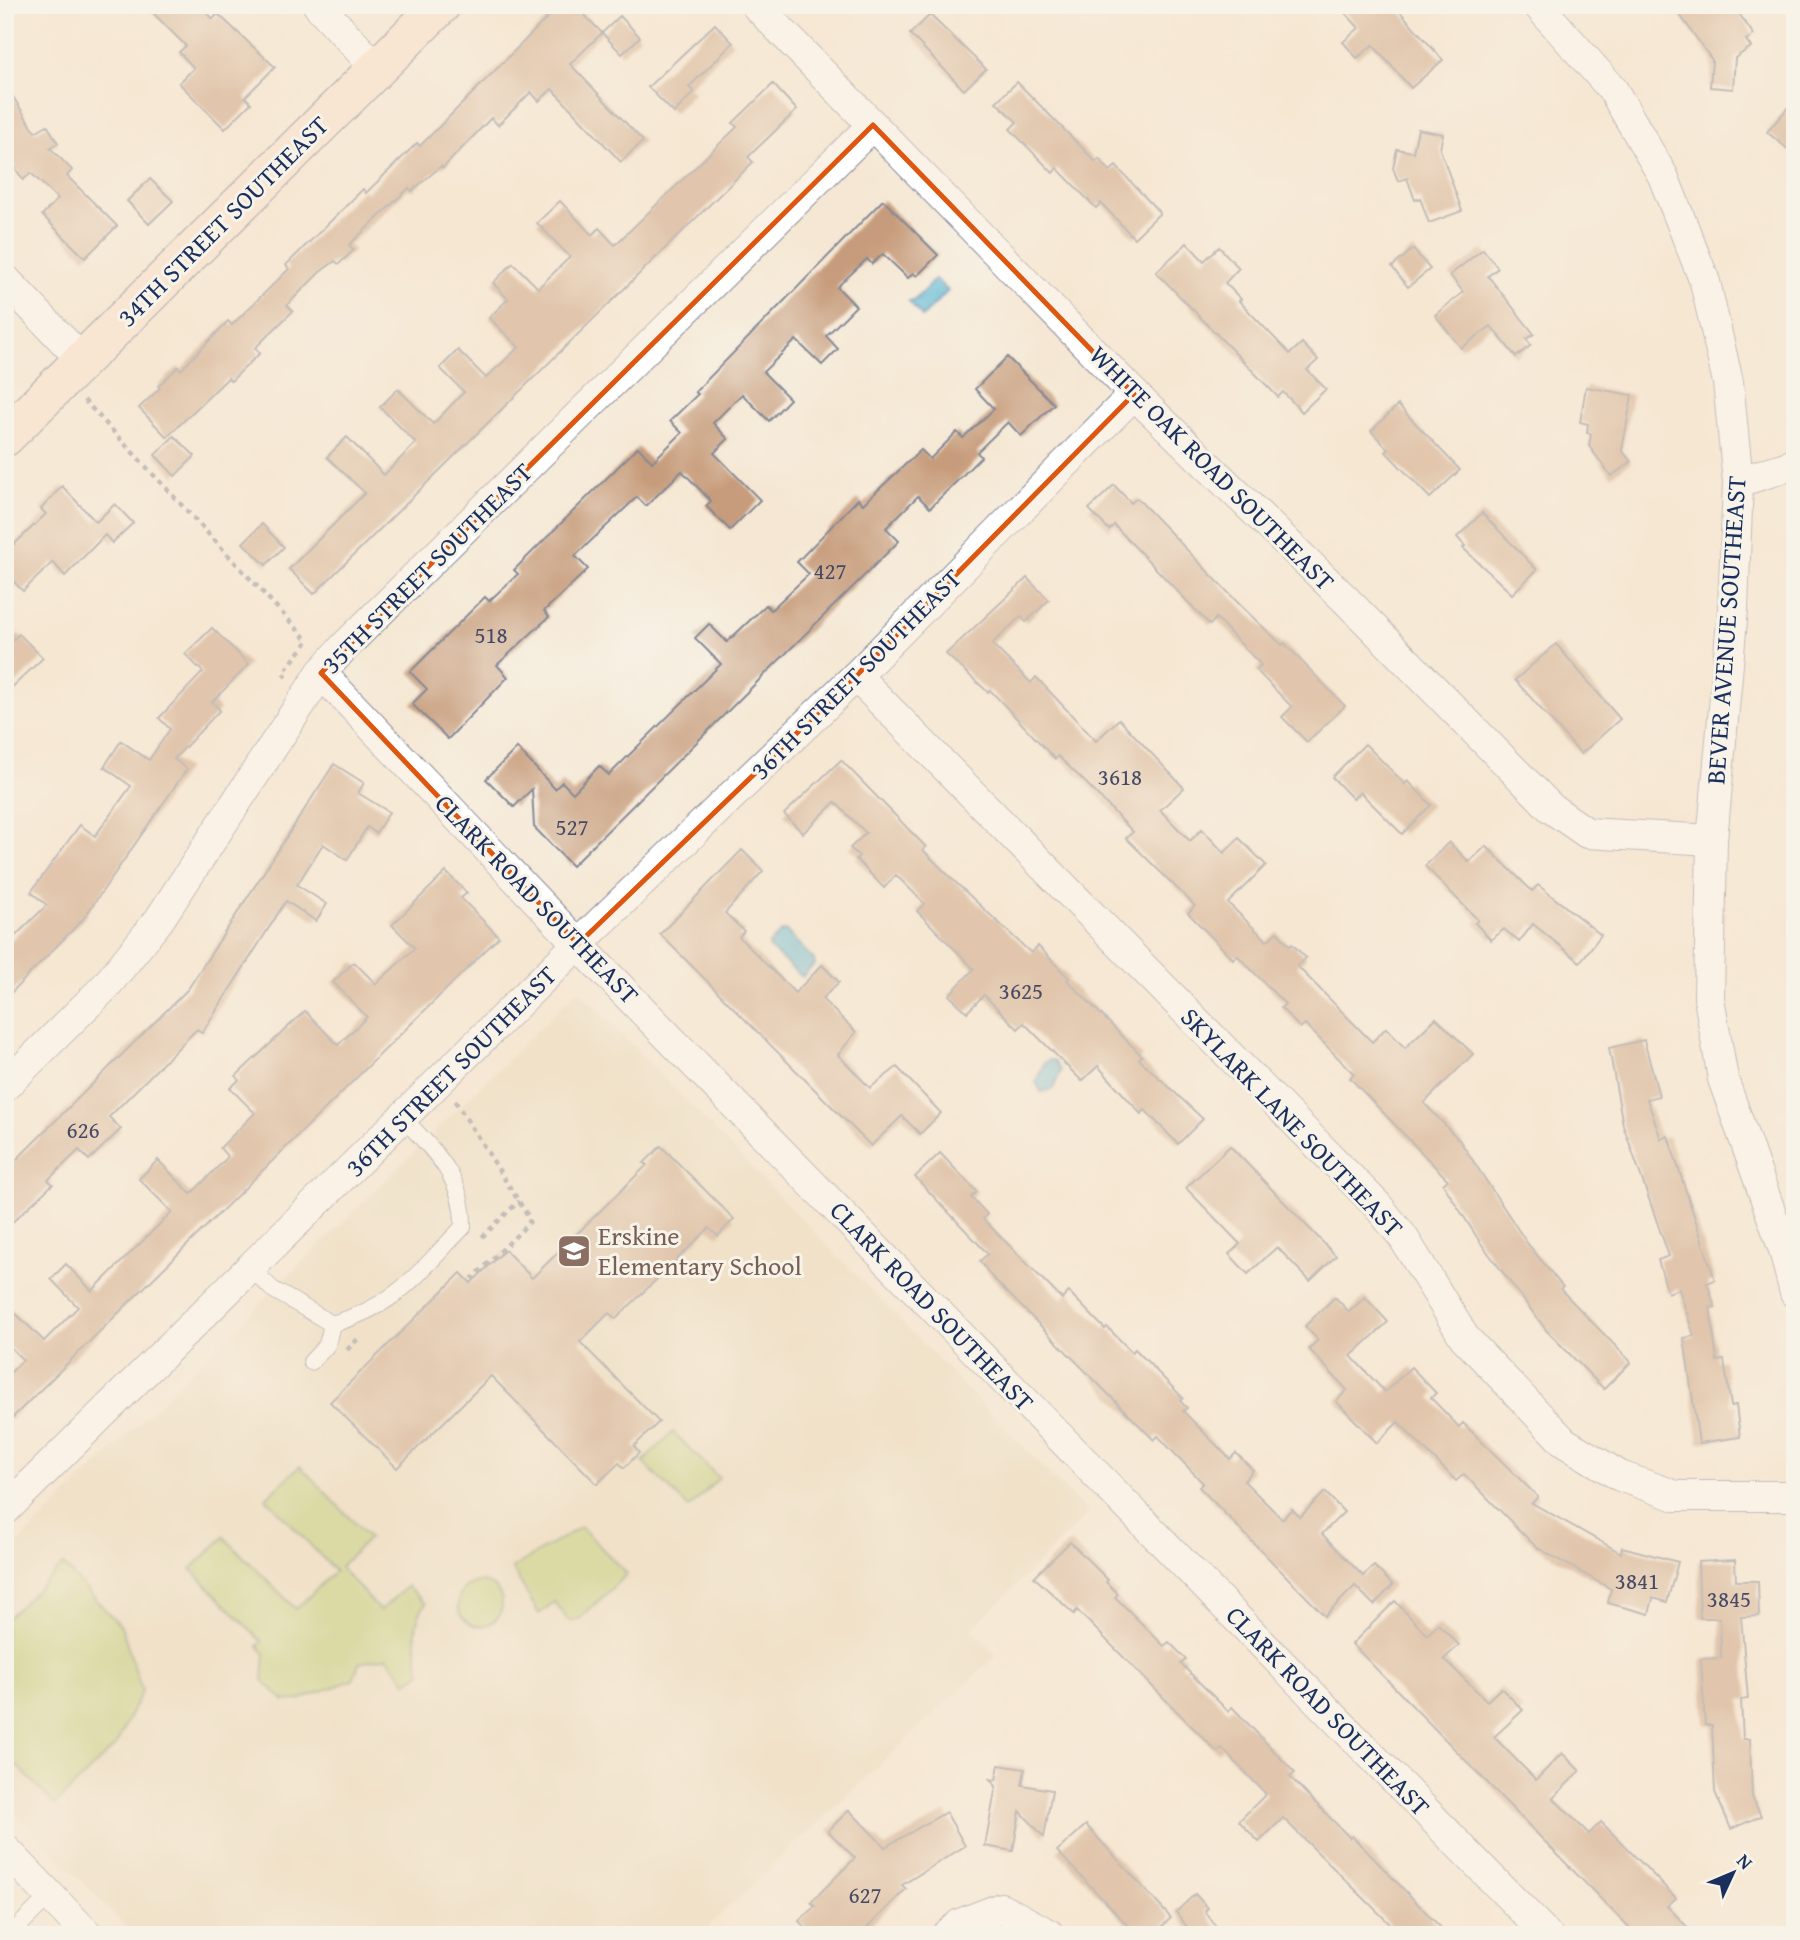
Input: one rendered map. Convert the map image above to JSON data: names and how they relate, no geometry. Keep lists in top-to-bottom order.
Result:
{
  "streets": {
    "street": [
      "34TH STREET SOUTHEAST",
      "WHITE OAK ROAD SOUTHEAST",
      "35TH STREET SOUTHEAST",
      "BEVER AVENUE SOUTHEAST",
      "36TH STREET SOUTHEAST",
      "CLARK ROAD SOUTHEAST",
      "SKYLARK LANE SOUTHEAST"
    ]
  },
  "crossings": [
    ["WHITE OAK ROAD SOUTHEAST", "35TH STREET SOUTHEAST"],
    ["WHITE OAK ROAD SOUTHEAST", "BEVER AVENUE SOUTHEAST"],
    ["WHITE OAK ROAD SOUTHEAST", "36TH STREET SOUTHEAST"],
    ["35TH STREET SOUTHEAST", "CLARK ROAD SOUTHEAST"],
    ["36TH STREET SOUTHEAST", "CLARK ROAD SOUTHEAST"],
    ["36TH STREET SOUTHEAST", "SKYLARK LANE SOUTHEAST"]
  ],
  "places": {
    "school or university": ["Erskine Elementary School"]
  },
  "house_numbers": [
    "427",
    "518",
    "3618",
    "527",
    "3625",
    "626",
    "3841",
    "3845",
    "627"
  ],
  "north": "top right"
}
